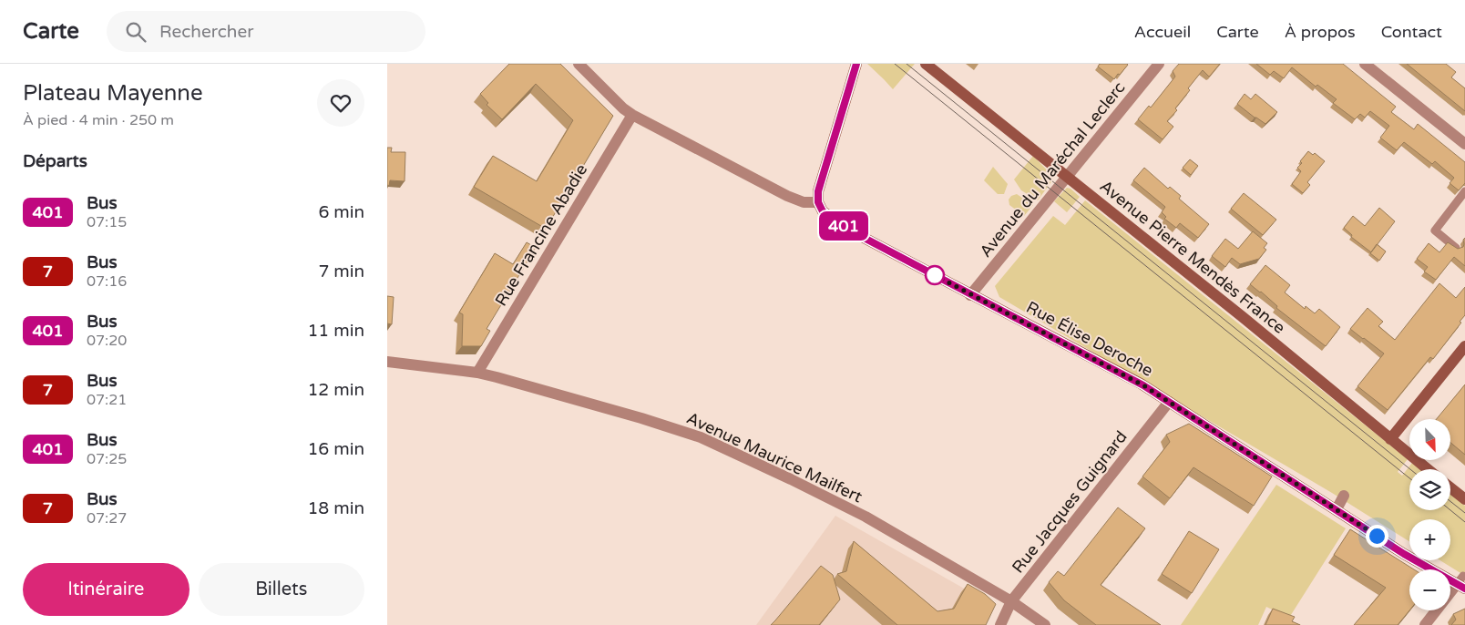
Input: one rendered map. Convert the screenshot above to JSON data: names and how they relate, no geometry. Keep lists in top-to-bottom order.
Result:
{
  "streets": {
    "main road": ["Avenue Pierre Mendès France", "Rue Élise Deroche"],
    "street": [
      "Avenue du Maréchal Leclerc",
      "Rue Francine Abadie",
      "Avenue Maurice Mailfert",
      "Rue Jacques Guignard"
    ]
  },
  "crossings": [
    ["Avenue du Maréchal Leclerc", "Avenue Pierre Mendès France"],
    ["Avenue du Maréchal Leclerc", "Rue Élise Deroche"],
    ["Rue Francine Abadie", "Avenue Maurice Mailfert"],
    ["Rue Élise Deroche", "Rue Jacques Guignard"],
    ["Avenue Maurice Mailfert", "Rue Jacques Guignard"]
  ],
  "lines": ["bus line 401"],
  "north": "bottom right",
  "page": {
    "header": "Carte",
    "search": "Rechercher",
    "nav": [
      "Accueil",
      "Carte",
      "À propos",
      "Contact"
    ],
    "heading": [
      ["Plateau Mayenne", "À pied · 4 min · 250 m"],
      "Départs"
    ],
    "on_map": "401",
    "list": [
      {
        "mark": "401",
        "name": "Bus",
        "note": "07:15",
        "value": "6 min"
      },
      {
        "mark": "7",
        "name": "Bus",
        "note": "07:16",
        "value": "7 min"
      },
      {
        "mark": "401",
        "name": "Bus",
        "note": "07:20",
        "value": "11 min"
      },
      {
        "mark": "7",
        "name": "Bus",
        "note": "07:21",
        "value": "12 min"
      },
      {
        "mark": "401",
        "name": "Bus",
        "note": "07:25",
        "value": "16 min"
      },
      {
        "mark": "7",
        "name": "Bus",
        "note": "07:27",
        "value": "18 min"
      }
    ],
    "map_buttons": ["+", "−"],
    "buttons": ["Itinéraire", "Billets"]
  }
}
